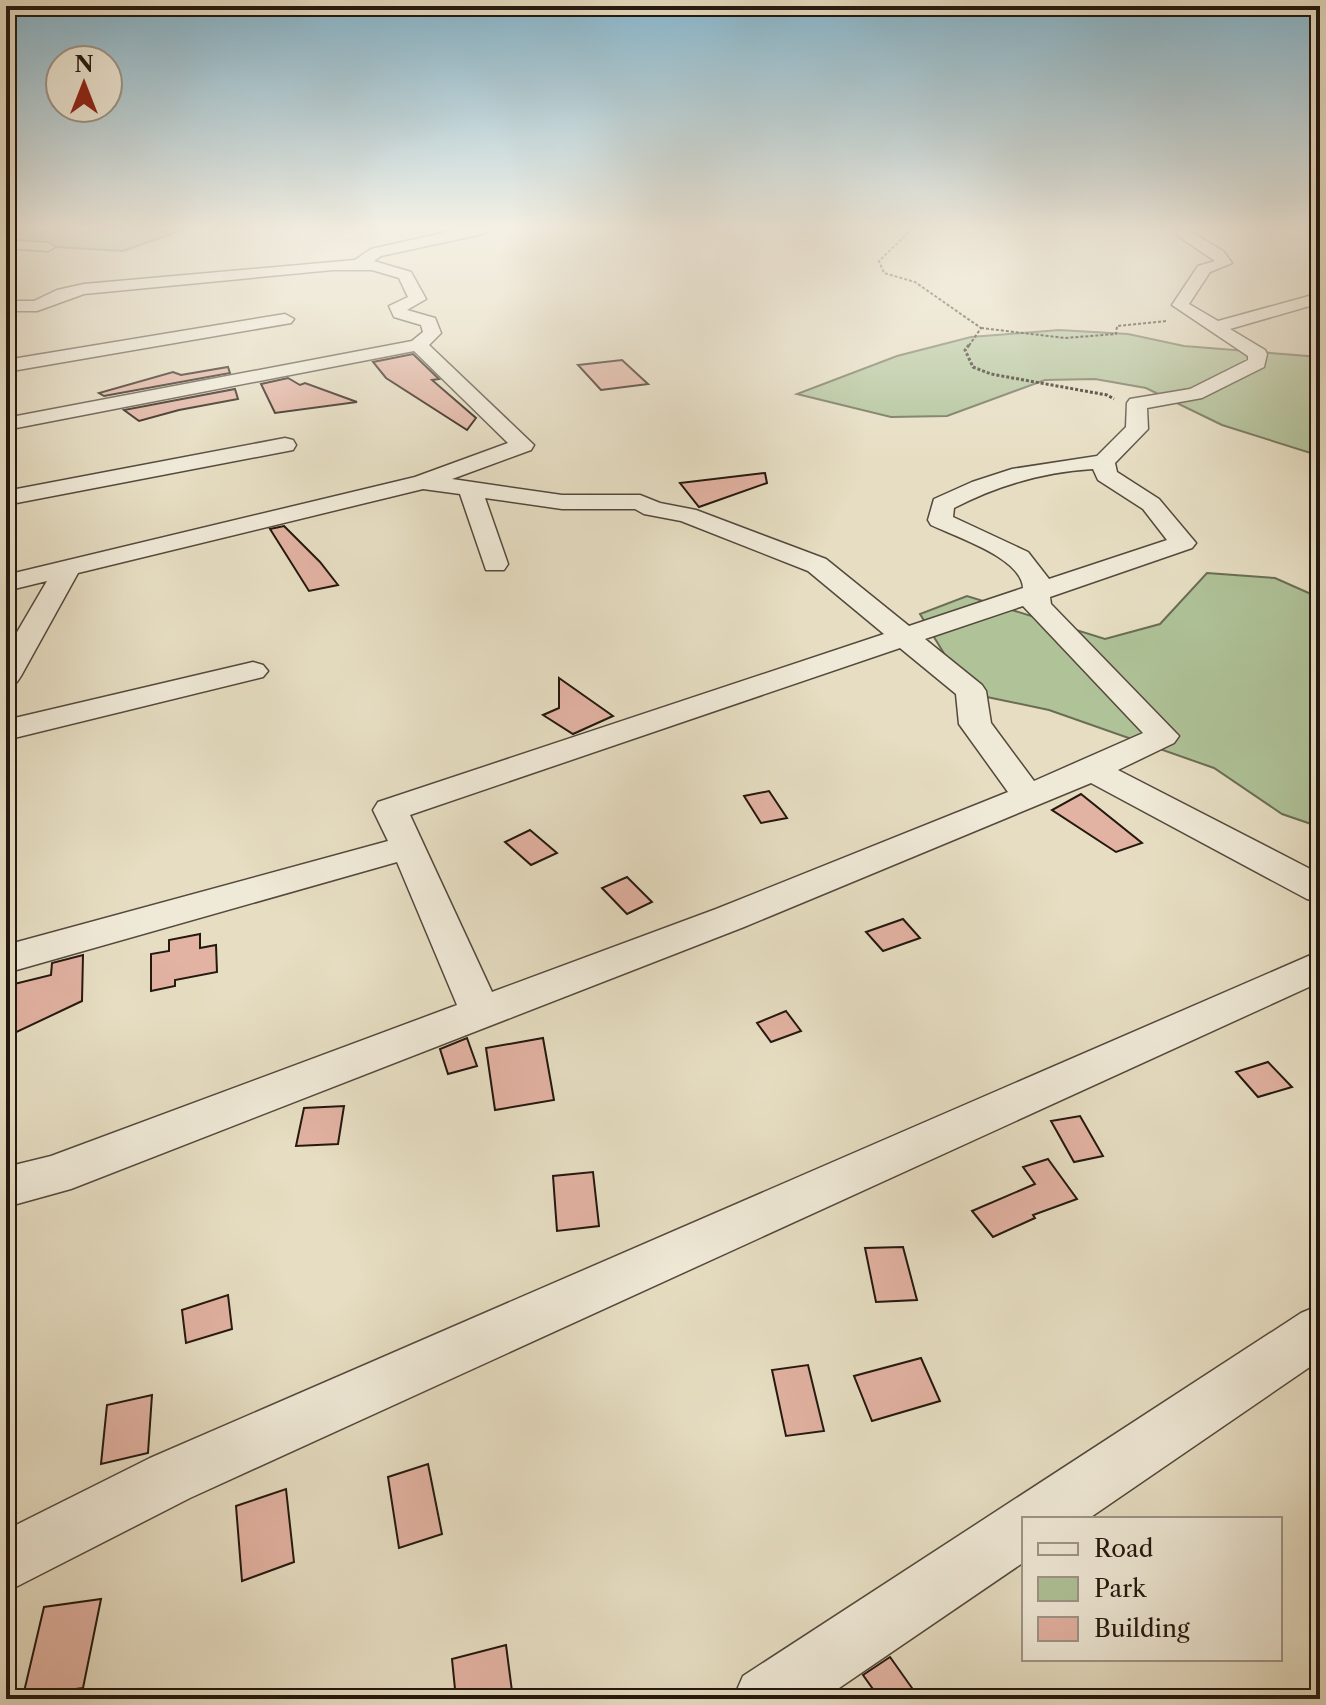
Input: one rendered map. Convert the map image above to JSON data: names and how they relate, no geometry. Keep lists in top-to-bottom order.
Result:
{
  "legend": ["Road", "Park", "Building"],
  "north": "top"
}
